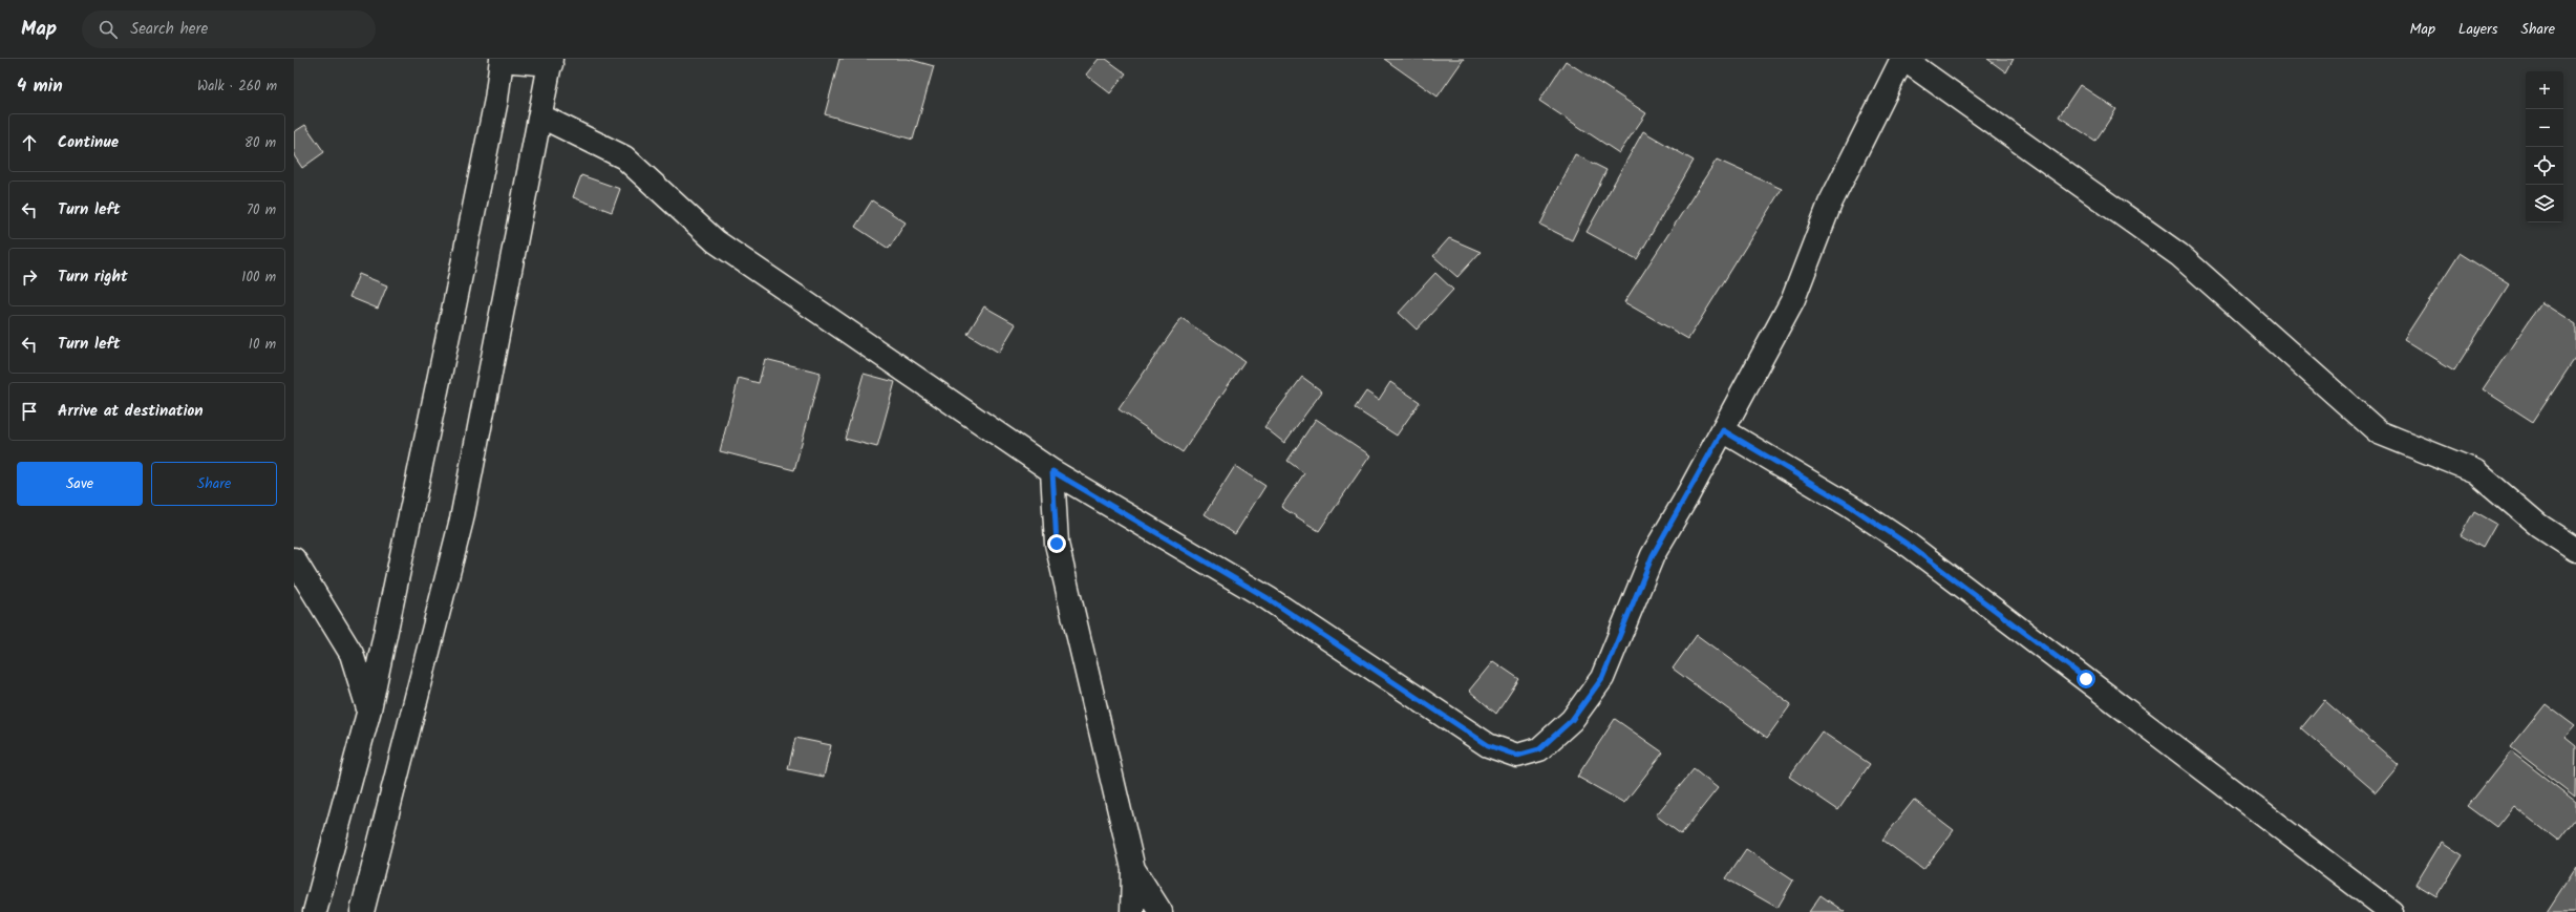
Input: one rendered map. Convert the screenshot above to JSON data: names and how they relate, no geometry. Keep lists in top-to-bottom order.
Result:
{
  "page": {
    "header": "Map",
    "search": "Search here",
    "nav": ["Map", "Layers", "Share"],
    "heading": ["4 min", "Walk · 260 m"],
    "map_buttons": ["+", "−"],
    "list": [
      ["Continue", "80 m"],
      ["Turn left", "70 m"],
      ["Turn right", "100 m"],
      ["Turn left", "10 m"],
      "Arrive at destination"
    ],
    "buttons": ["Save", "Share"]
  }
}
